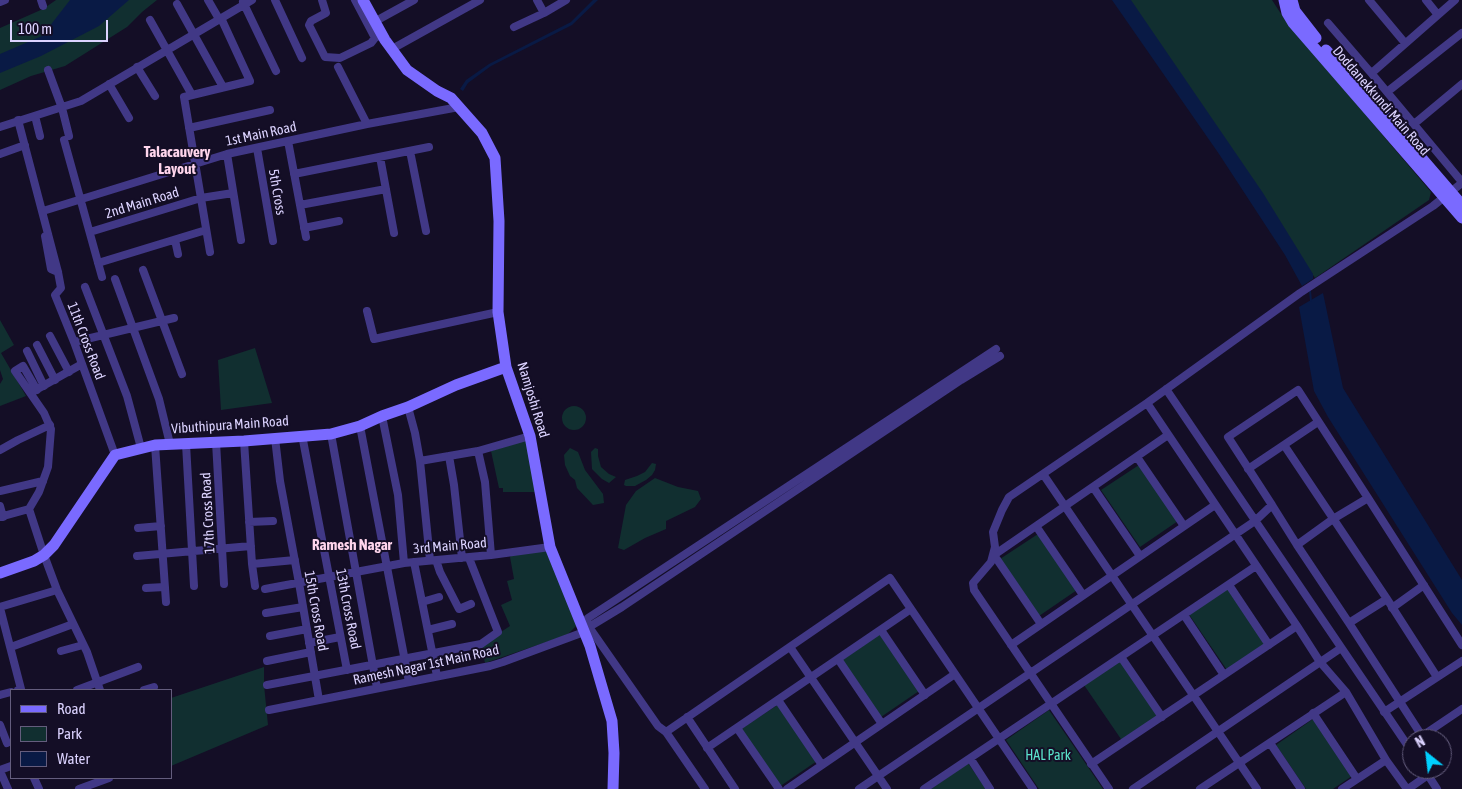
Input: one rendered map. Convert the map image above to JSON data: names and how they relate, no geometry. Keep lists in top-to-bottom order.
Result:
{
  "streets": {
    "street": [
      "Doddanekkundi Main Road",
      "1st Main Road",
      "5th Cross",
      "2nd Main Road",
      "11th Cross Road",
      "Namjoshi Road",
      "Vibuthipura Main Road",
      "17th Cross Road",
      "3rd Main Road",
      "13th Cross Road",
      "15th Cross Road",
      "Ramesh Nagar 1st Main Road"
    ]
  },
  "crossings": [
    ["1st Main Road", "5th Cross"],
    ["1st Main Road", "11th Cross Road"],
    ["1st Main Road", "Namjoshi Road"],
    ["11th Cross Road", "Vibuthipura Main Road"],
    ["Namjoshi Road", "Vibuthipura Main Road"],
    ["Namjoshi Road", "3rd Main Road"],
    ["Namjoshi Road", "Ramesh Nagar 1st Main Road"],
    ["Vibuthipura Main Road", "17th Cross Road"],
    ["Vibuthipura Main Road", "13th Cross Road"],
    ["Vibuthipura Main Road", "15th Cross Road"],
    ["3rd Main Road", "13th Cross Road"],
    ["3rd Main Road", "15th Cross Road"],
    ["15th Cross Road", "Ramesh Nagar 1st Main Road"]
  ],
  "districts": ["Talacauvery Layout", "Ramesh Nagar"],
  "parks": ["HAL Park"],
  "legend": ["Road", "Park", "Water"],
  "scale_bar": "100 m",
  "north": "top left"
}
